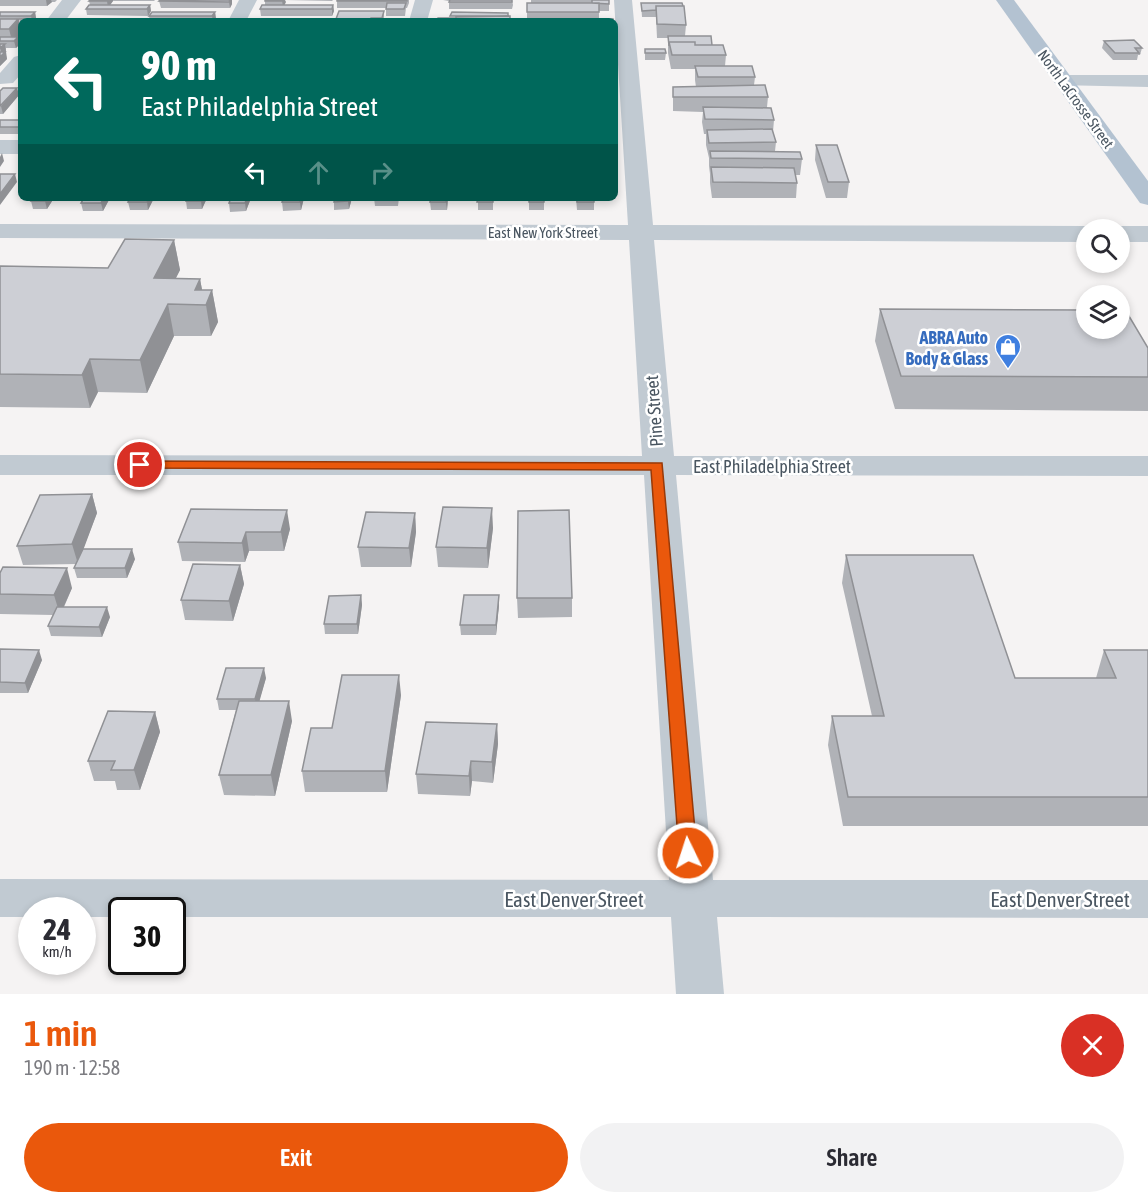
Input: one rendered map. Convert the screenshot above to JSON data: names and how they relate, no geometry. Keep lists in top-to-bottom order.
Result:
{
  "streets": {
    "main road": ["North LaCrosse Street"],
    "street": [
      "East New York Street",
      "Pine Street",
      "East Philadelphia Street",
      "East Denver Street"
    ]
  },
  "crossings": [
    ["East New York Street", "Pine Street"],
    ["Pine Street", "East Philadelphia Street"],
    ["Pine Street", "East Denver Street"]
  ],
  "places": {
    "shop": ["ABRA Auto Body & Glass"]
  },
  "page": {
    "turn": ["90 m", "East Philadelphia Street"],
    "speed": "24 km/h",
    "limit": "30",
    "heading": ["1 min", "190 m · 12:58"],
    "buttons": ["Exit", "Share"]
  }
}
